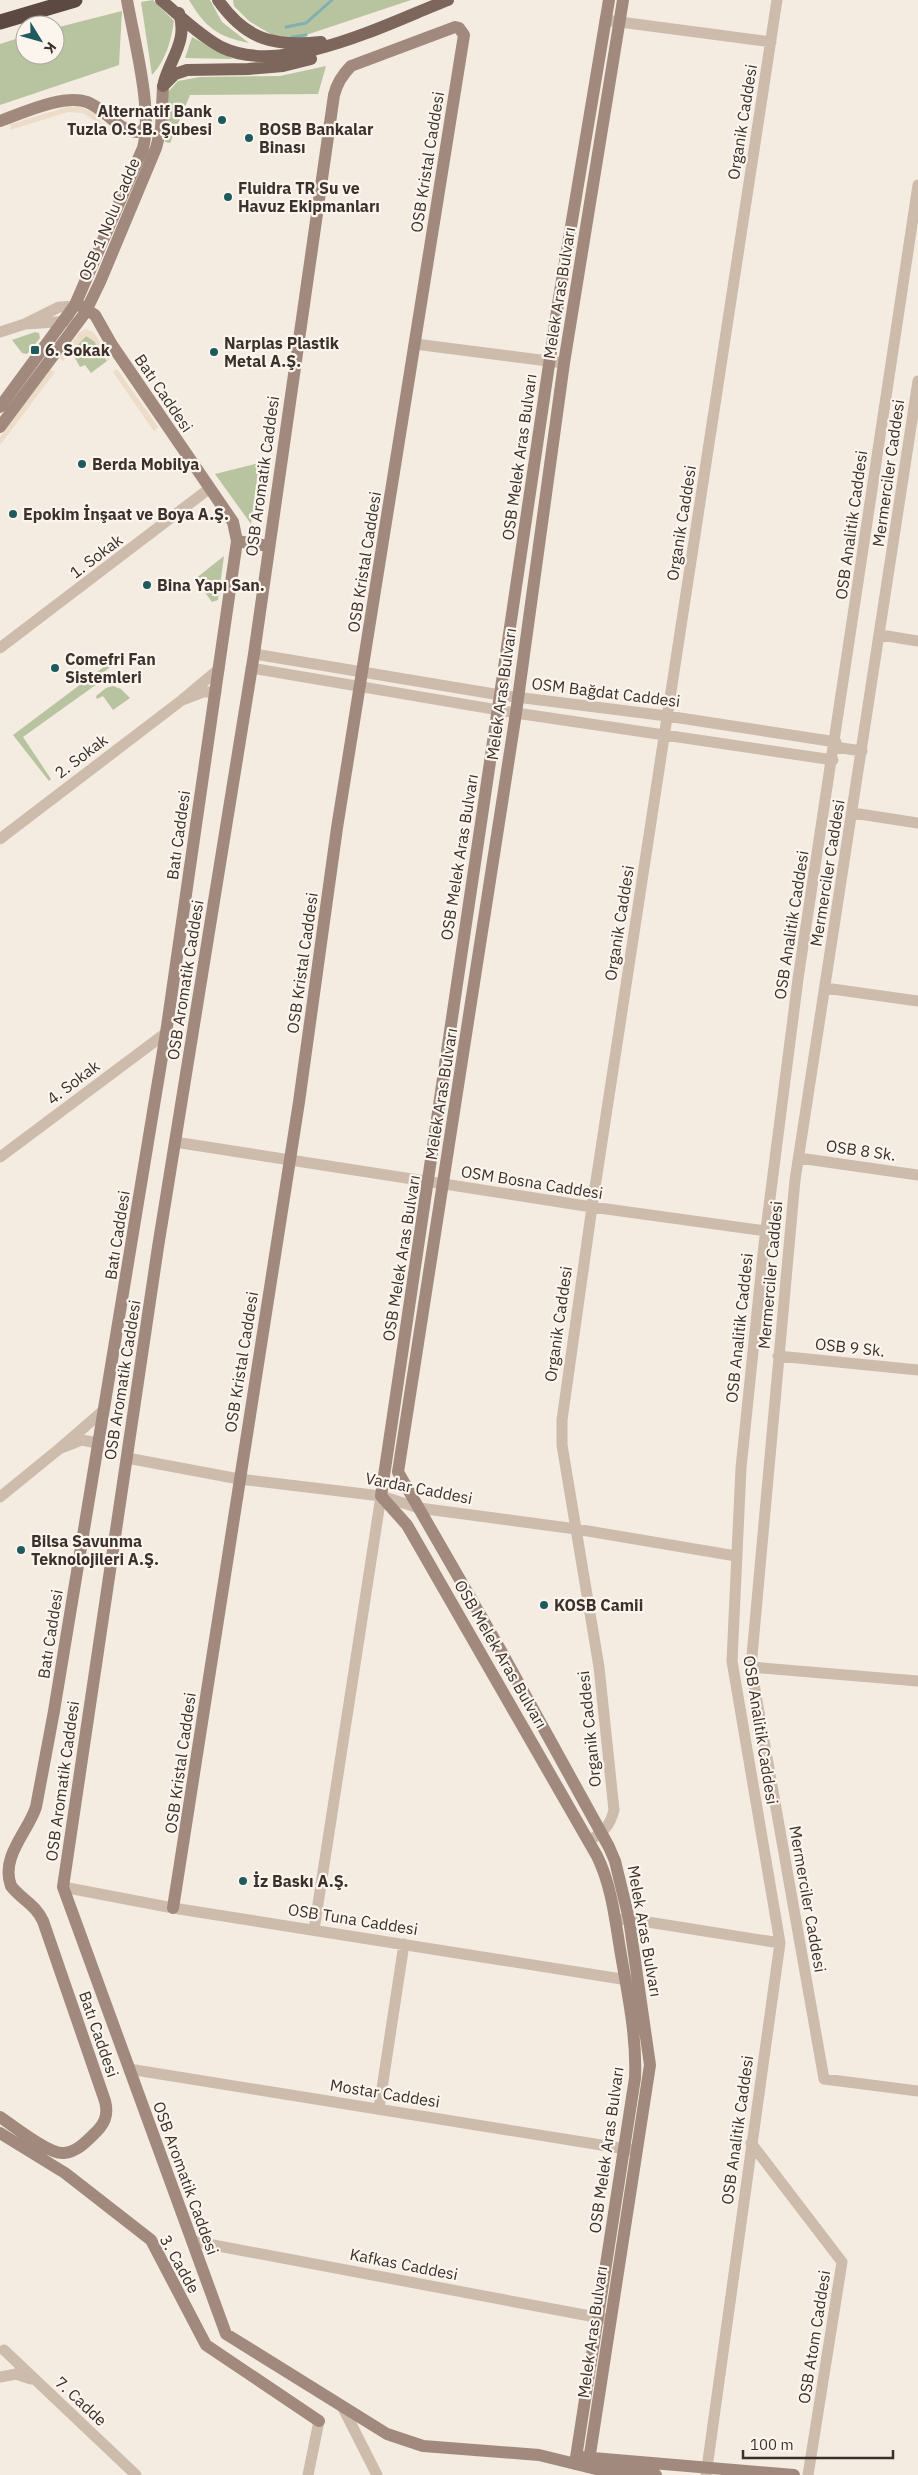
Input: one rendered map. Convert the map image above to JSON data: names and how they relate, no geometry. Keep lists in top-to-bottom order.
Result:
{
  "streets": {
    "main road": ["OSB 1 Nolu Cadde"],
    "street": [
      "Organik Caddesi",
      "OSB Kristal Caddesi",
      "Melek Aras Bulvarı",
      "Batı Caddesi",
      "OSB Melek Aras Bulvarı",
      "Mermerciler Caddesi",
      "OSB Aromatik Caddesi",
      "OSB Analitik Caddesi",
      "1. Sokak",
      "OSM Bağdat Caddesi",
      "2. Sokak",
      "4. Sokak",
      "OSB 8 Sk.",
      "OSM Bosna Caddesi",
      "OSB 9 Sk.",
      "Vardar Caddesi",
      "OSB Tuna Caddesi",
      "Mostar Caddesi",
      "3. Cadde",
      "Kafkas Caddesi",
      "OSB Atom Caddesi",
      "7. Cadde"
    ]
  },
  "crossings": [
    ["Organik Caddesi", "Melek Aras Bulvarı"],
    ["Organik Caddesi", "OSM Bağdat Caddesi"],
    ["Organik Caddesi", "OSM Bosna Caddesi"],
    ["Organik Caddesi", "Vardar Caddesi"],
    ["OSB Kristal Caddesi", "OSB Aromatik Caddesi"],
    ["OSB Kristal Caddesi", "OSM Bağdat Caddesi"],
    ["OSB Kristal Caddesi", "OSM Bosna Caddesi"],
    ["OSB Kristal Caddesi", "Vardar Caddesi"],
    ["OSB Kristal Caddesi", "OSB Tuna Caddesi"],
    ["OSB 1 Nolu Cadde", "Batı Caddesi"],
    ["Melek Aras Bulvarı", "OSB Melek Aras Bulvarı"],
    ["Melek Aras Bulvarı", "OSB Aromatik Caddesi"],
    ["Melek Aras Bulvarı", "OSM Bağdat Caddesi"],
    ["Melek Aras Bulvarı", "OSM Bosna Caddesi"],
    ["Melek Aras Bulvarı", "Vardar Caddesi"],
    ["Melek Aras Bulvarı", "OSB Tuna Caddesi"],
    ["Melek Aras Bulvarı", "Mostar Caddesi"],
    ["Melek Aras Bulvarı", "Kafkas Caddesi"],
    ["Batı Caddesi", "1. Sokak"],
    ["Batı Caddesi", "2. Sokak"],
    ["Batı Caddesi", "4. Sokak"],
    ["OSB Melek Aras Bulvarı", "OSB Aromatik Caddesi"],
    ["OSB Melek Aras Bulvarı", "OSM Bağdat Caddesi"],
    ["OSB Melek Aras Bulvarı", "OSM Bosna Caddesi"],
    ["OSB Melek Aras Bulvarı", "Vardar Caddesi"],
    ["OSB Melek Aras Bulvarı", "OSB Tuna Caddesi"],
    ["OSB Melek Aras Bulvarı", "Mostar Caddesi"],
    ["OSB Melek Aras Bulvarı", "Kafkas Caddesi"],
    ["Mermerciler Caddesi", "OSM Bağdat Caddesi"],
    ["Mermerciler Caddesi", "OSB 8 Sk."],
    ["Mermerciler Caddesi", "OSB 9 Sk."],
    ["OSB Aromatik Caddesi", "OSM Bağdat Caddesi"],
    ["OSB Aromatik Caddesi", "OSM Bosna Caddesi"],
    ["OSB Aromatik Caddesi", "Vardar Caddesi"],
    ["OSB Aromatik Caddesi", "OSB Tuna Caddesi"],
    ["OSB Aromatik Caddesi", "Mostar Caddesi"],
    ["OSB Aromatik Caddesi", "Kafkas Caddesi"],
    ["OSB Analitik Caddesi", "OSM Bağdat Caddesi"],
    ["OSB Analitik Caddesi", "OSM Bosna Caddesi"],
    ["OSB Analitik Caddesi", "Vardar Caddesi"],
    ["OSB Analitik Caddesi", "OSB Atom Caddesi"]
  ],
  "places": {
    "other": [
      "Alternatif Bank Tuzla O.S.B. Şubesi",
      "BOSB Bankalar Binası",
      "Fluidra TR Su ve Havuz Ekipmanları",
      "Narplas Plastik Metal A.Ş.",
      "Berda Mobilya",
      "Epokim İnşaat ve Boya A.Ş.",
      "Bina Yapı San.",
      "Comefri Fan Sistemleri",
      "Bilsa Savunma Teknolojileri A.Ş.",
      "KOSB Camii",
      "İz Baskı A.Ş."
    ],
    "transit": ["6. Sokak"]
  },
  "scale_bar": "100 m",
  "north": "bottom right"
}
